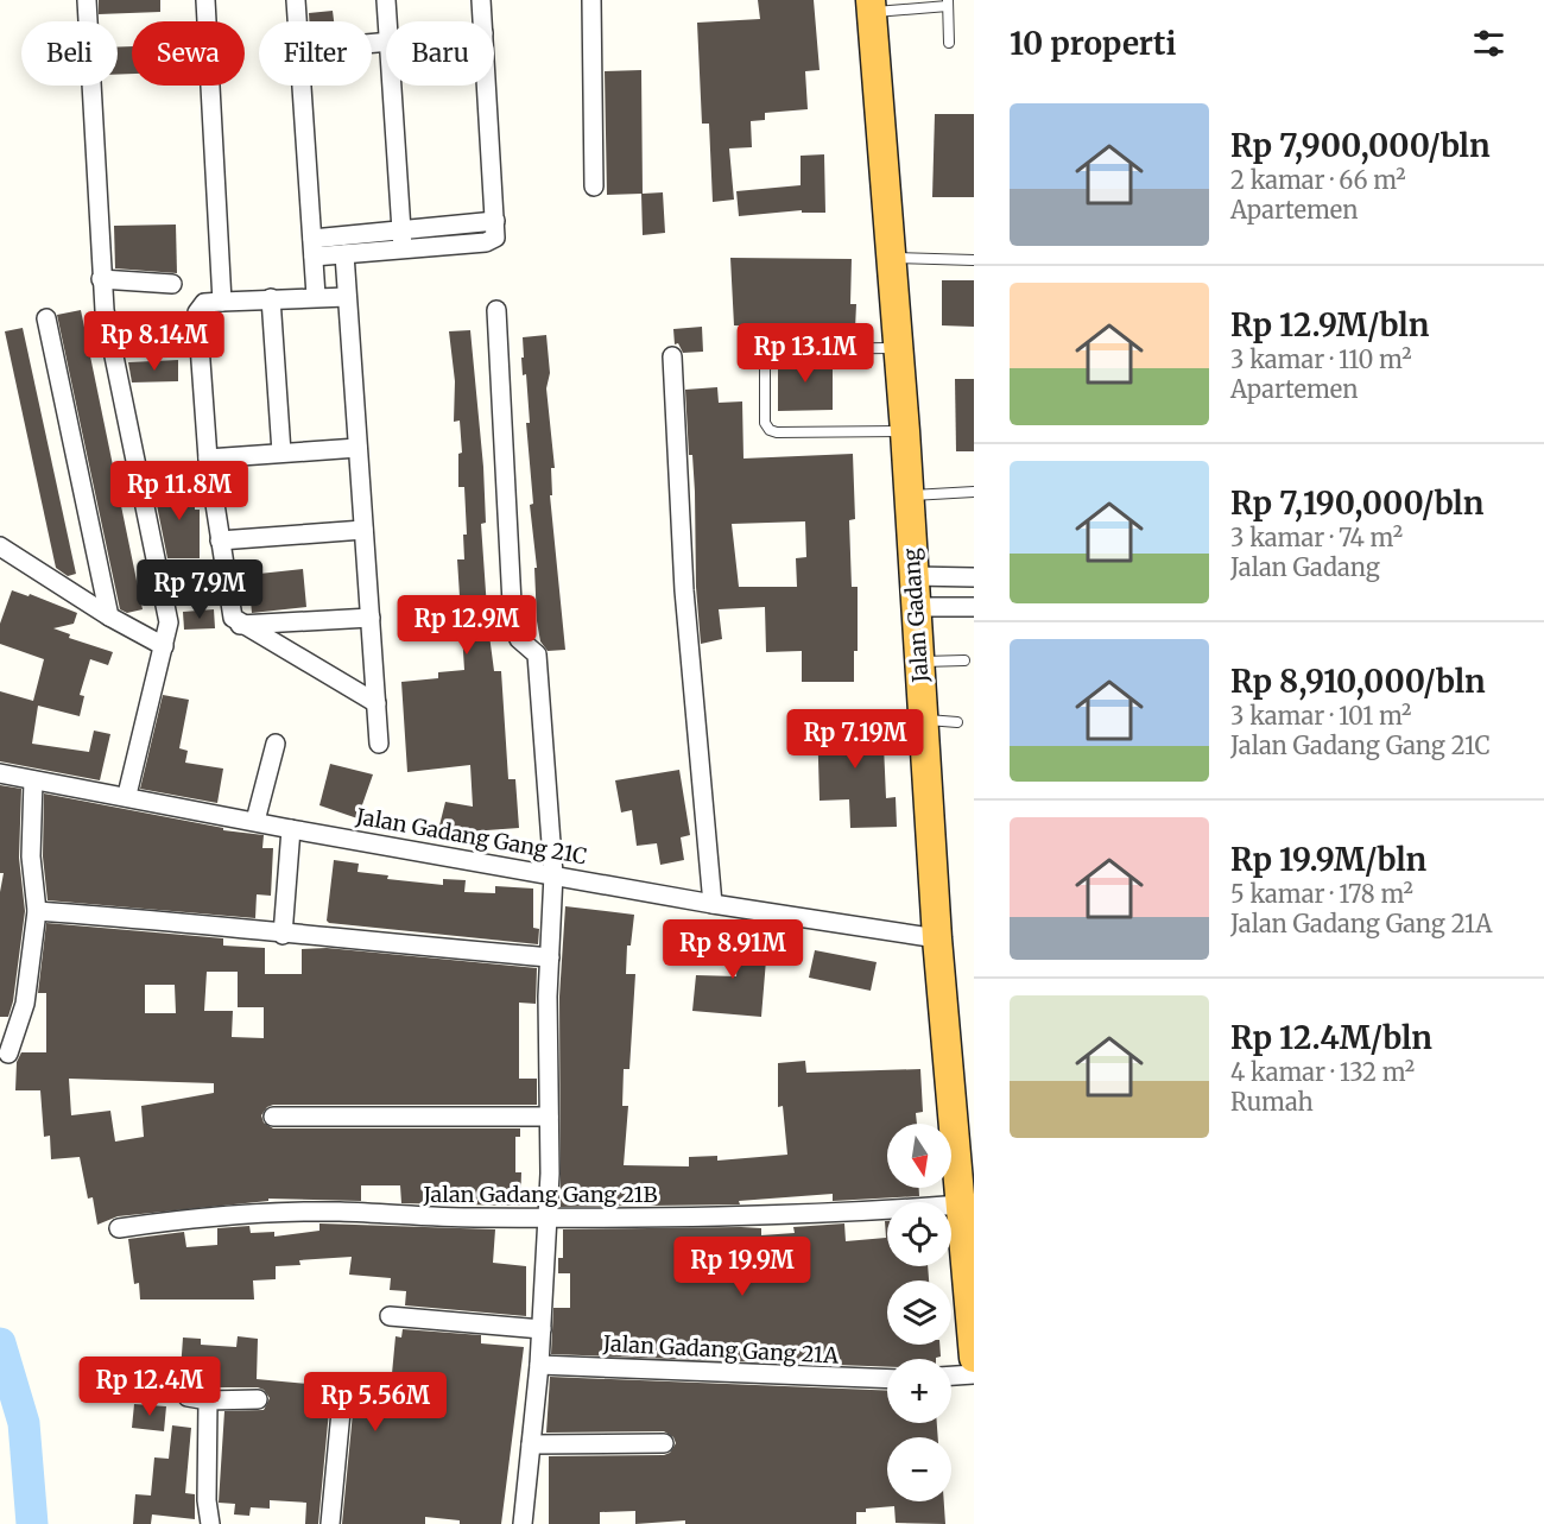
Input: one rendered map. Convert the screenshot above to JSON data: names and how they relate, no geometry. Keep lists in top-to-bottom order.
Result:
{
  "streets": {
    "highway": ["Jalan Gadang"],
    "street": ["Jalan Gadang Gang 21C", "Jalan Gadang Gang 21B", "Jalan Gadang Gang 21A"]
  },
  "crossings": [
    ["Jalan Gadang", "Jalan Gadang Gang 21C"],
    ["Jalan Gadang", "Jalan Gadang Gang 21B"]
  ],
  "north": "bottom",
  "page": {
    "heading": "10 properti",
    "chip": [
      "Beli",
      "Sewa",
      "Filter",
      "Baru"
    ],
    "list": [
      {
        "name": "Rp 7,900,000/bln",
        "note": "2 kamar · 66 m² · Apartemen"
      },
      {
        "name": "Rp 12.9M/bln",
        "note": "3 kamar · 110 m² · Apartemen"
      },
      {
        "name": "Rp 7,190,000/bln",
        "note": "3 kamar · 74 m² · Jalan Gadang"
      },
      {
        "name": "Rp 8,910,000/bln",
        "note": "3 kamar · 101 m² · Jalan Gadang Gang 21C"
      },
      {
        "name": "Rp 19.9M/bln",
        "note": "5 kamar · 178 m² · Jalan Gadang Gang 21A"
      },
      {
        "name": "Rp 12.4M/bln",
        "note": "4 kamar · 132 m² · Rumah"
      }
    ],
    "price": [
      "Rp 8.14M",
      "Rp 13.1M",
      "Rp 11.8M",
      "Rp 7.9M",
      "Rp 12.9M",
      "Rp 7.19M",
      "Rp 8.91M",
      "Rp 19.9M",
      "Rp 12.4M",
      "Rp 5.56M"
    ],
    "map_buttons": ["+", "−"]
  }
}
